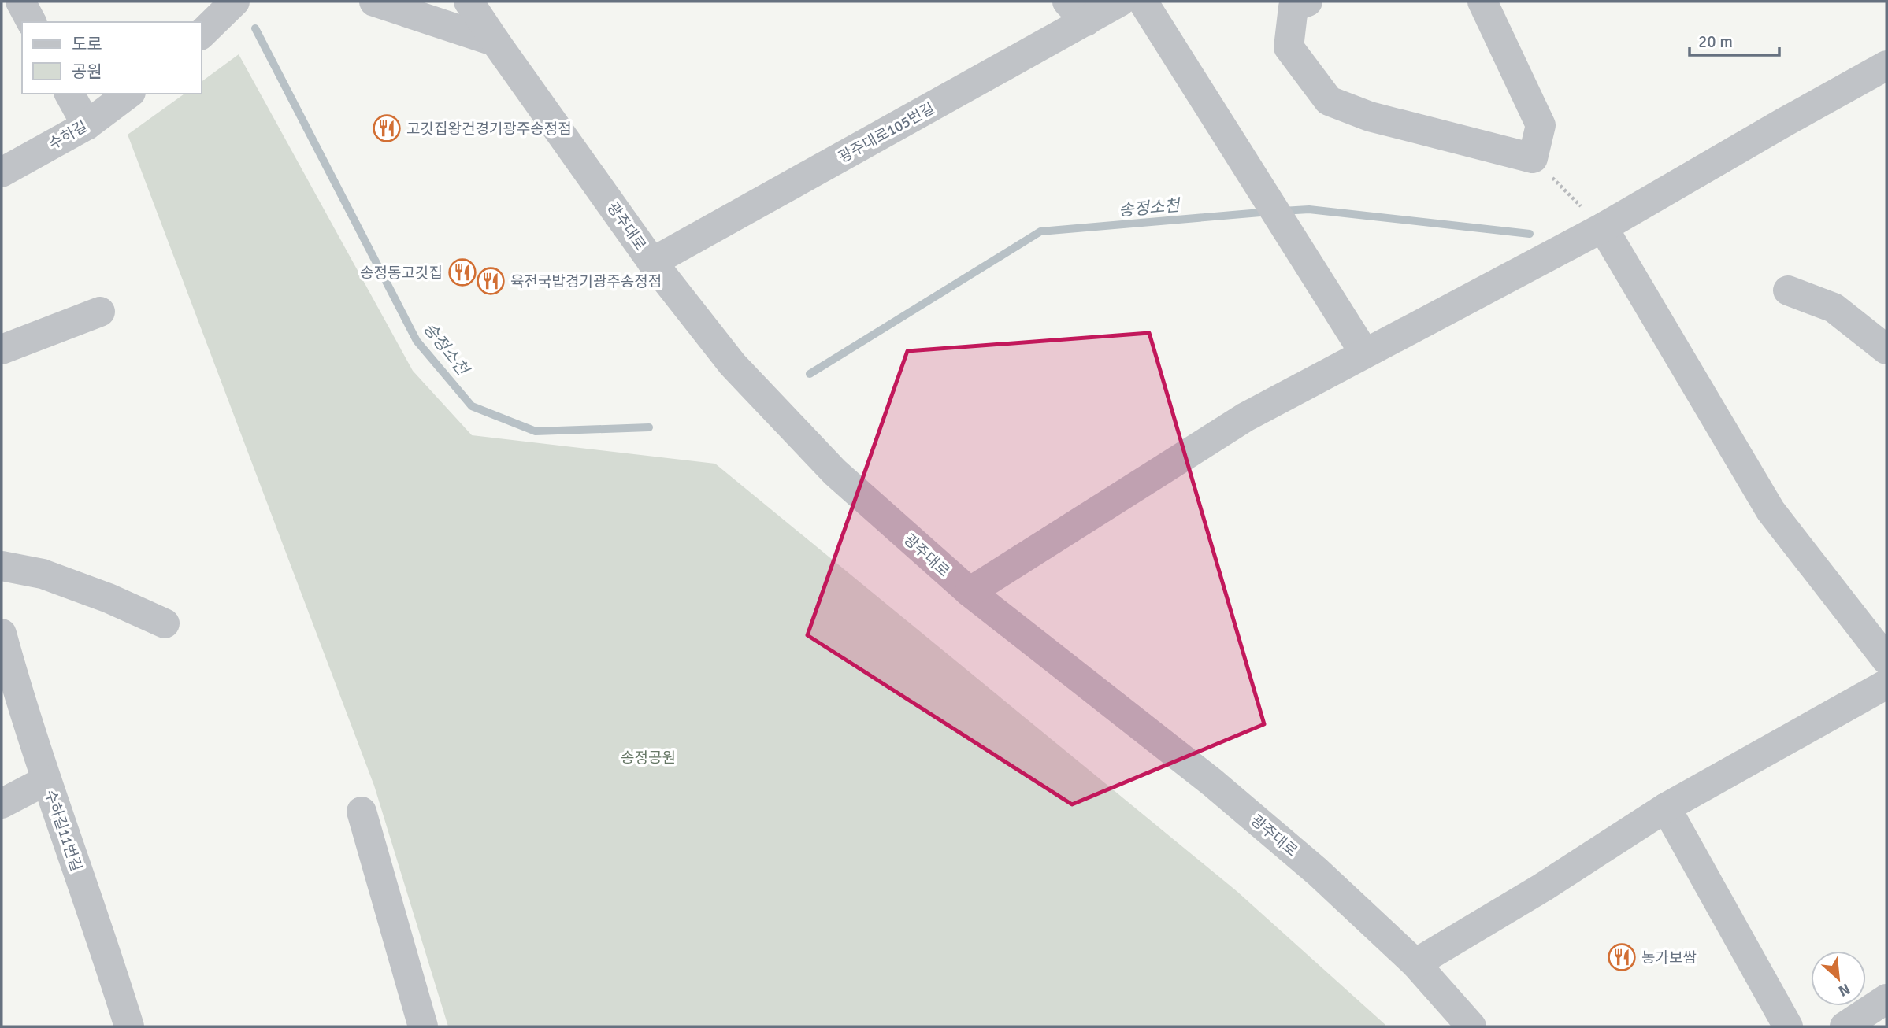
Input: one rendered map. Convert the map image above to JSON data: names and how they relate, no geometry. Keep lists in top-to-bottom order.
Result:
{
  "streets": {
    "street": [
      "광주대로105번길",
      "수하길",
      "광주대로",
      "수하길11번길"
    ]
  },
  "crossings": [
    ["광주대로105번길", "광주대로"]
  ],
  "water": ["송정소천"],
  "parks": ["송정공원"],
  "places": {
    "restaurant": [
      "고깃집왕건경기광주송정점",
      "송정동고깃집",
      "육전국밥경기광주송정점",
      "농가보쌈"
    ]
  },
  "legend": ["도로", "공원"],
  "scale_bar": "20 m",
  "north": "bottom right"
}
